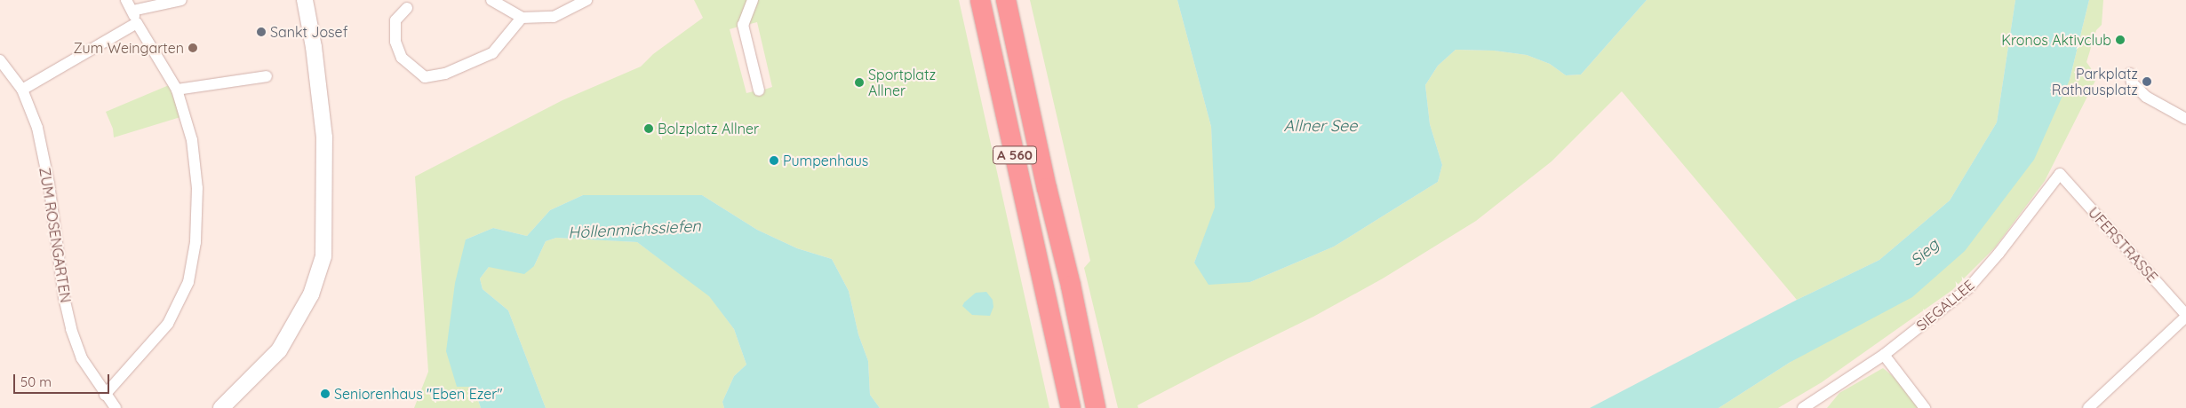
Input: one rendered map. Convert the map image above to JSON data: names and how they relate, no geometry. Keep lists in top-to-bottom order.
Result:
{
  "streets": {
    "highway": ["A 560"],
    "street": ["ZUM ROSENGARTEN", "UFERSTRASSE", "SIEGALLEE"]
  },
  "crossings": [
    ["UFERSTRASSE", "SIEGALLEE"]
  ],
  "water": ["Allner See", "Höllenmichssiefen", "Sieg"],
  "places": [
    "Sankt Josef",
    "Kronos Aktivclub",
    "Zum Weingarten",
    "Parkplatz Rathausplatz",
    "Sportplatz Allner",
    "Bolzplatz Allner",
    "Pumpenhaus",
    "Seniorenhaus \"Eben Ezer\""
  ],
  "scale_bar": "50 m"
}
